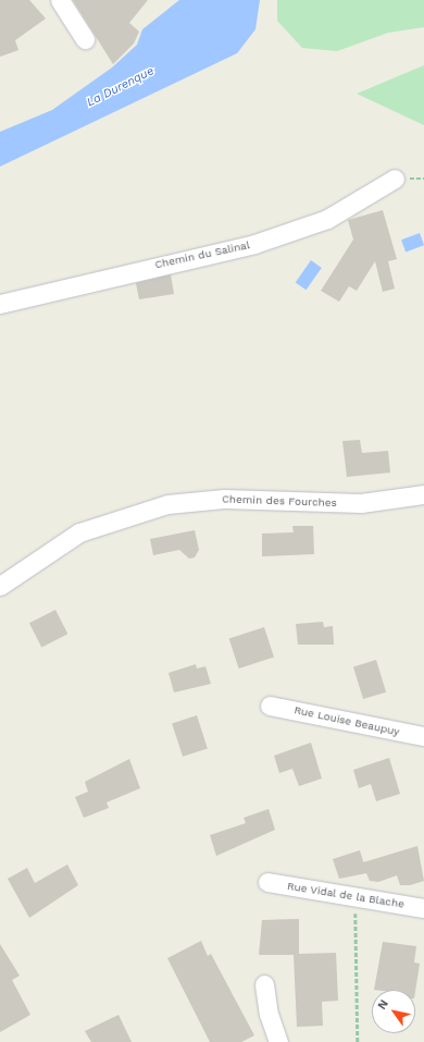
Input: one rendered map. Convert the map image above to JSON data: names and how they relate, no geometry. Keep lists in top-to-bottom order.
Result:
{
  "streets": {
    "street": [
      "Chemin du Salinal",
      "Chemin des Fourches",
      "Rue Louise Beaupuy",
      "Rue Vidal de la Blache"
    ]
  },
  "water": ["La Durenque"],
  "north": "top left"
}
